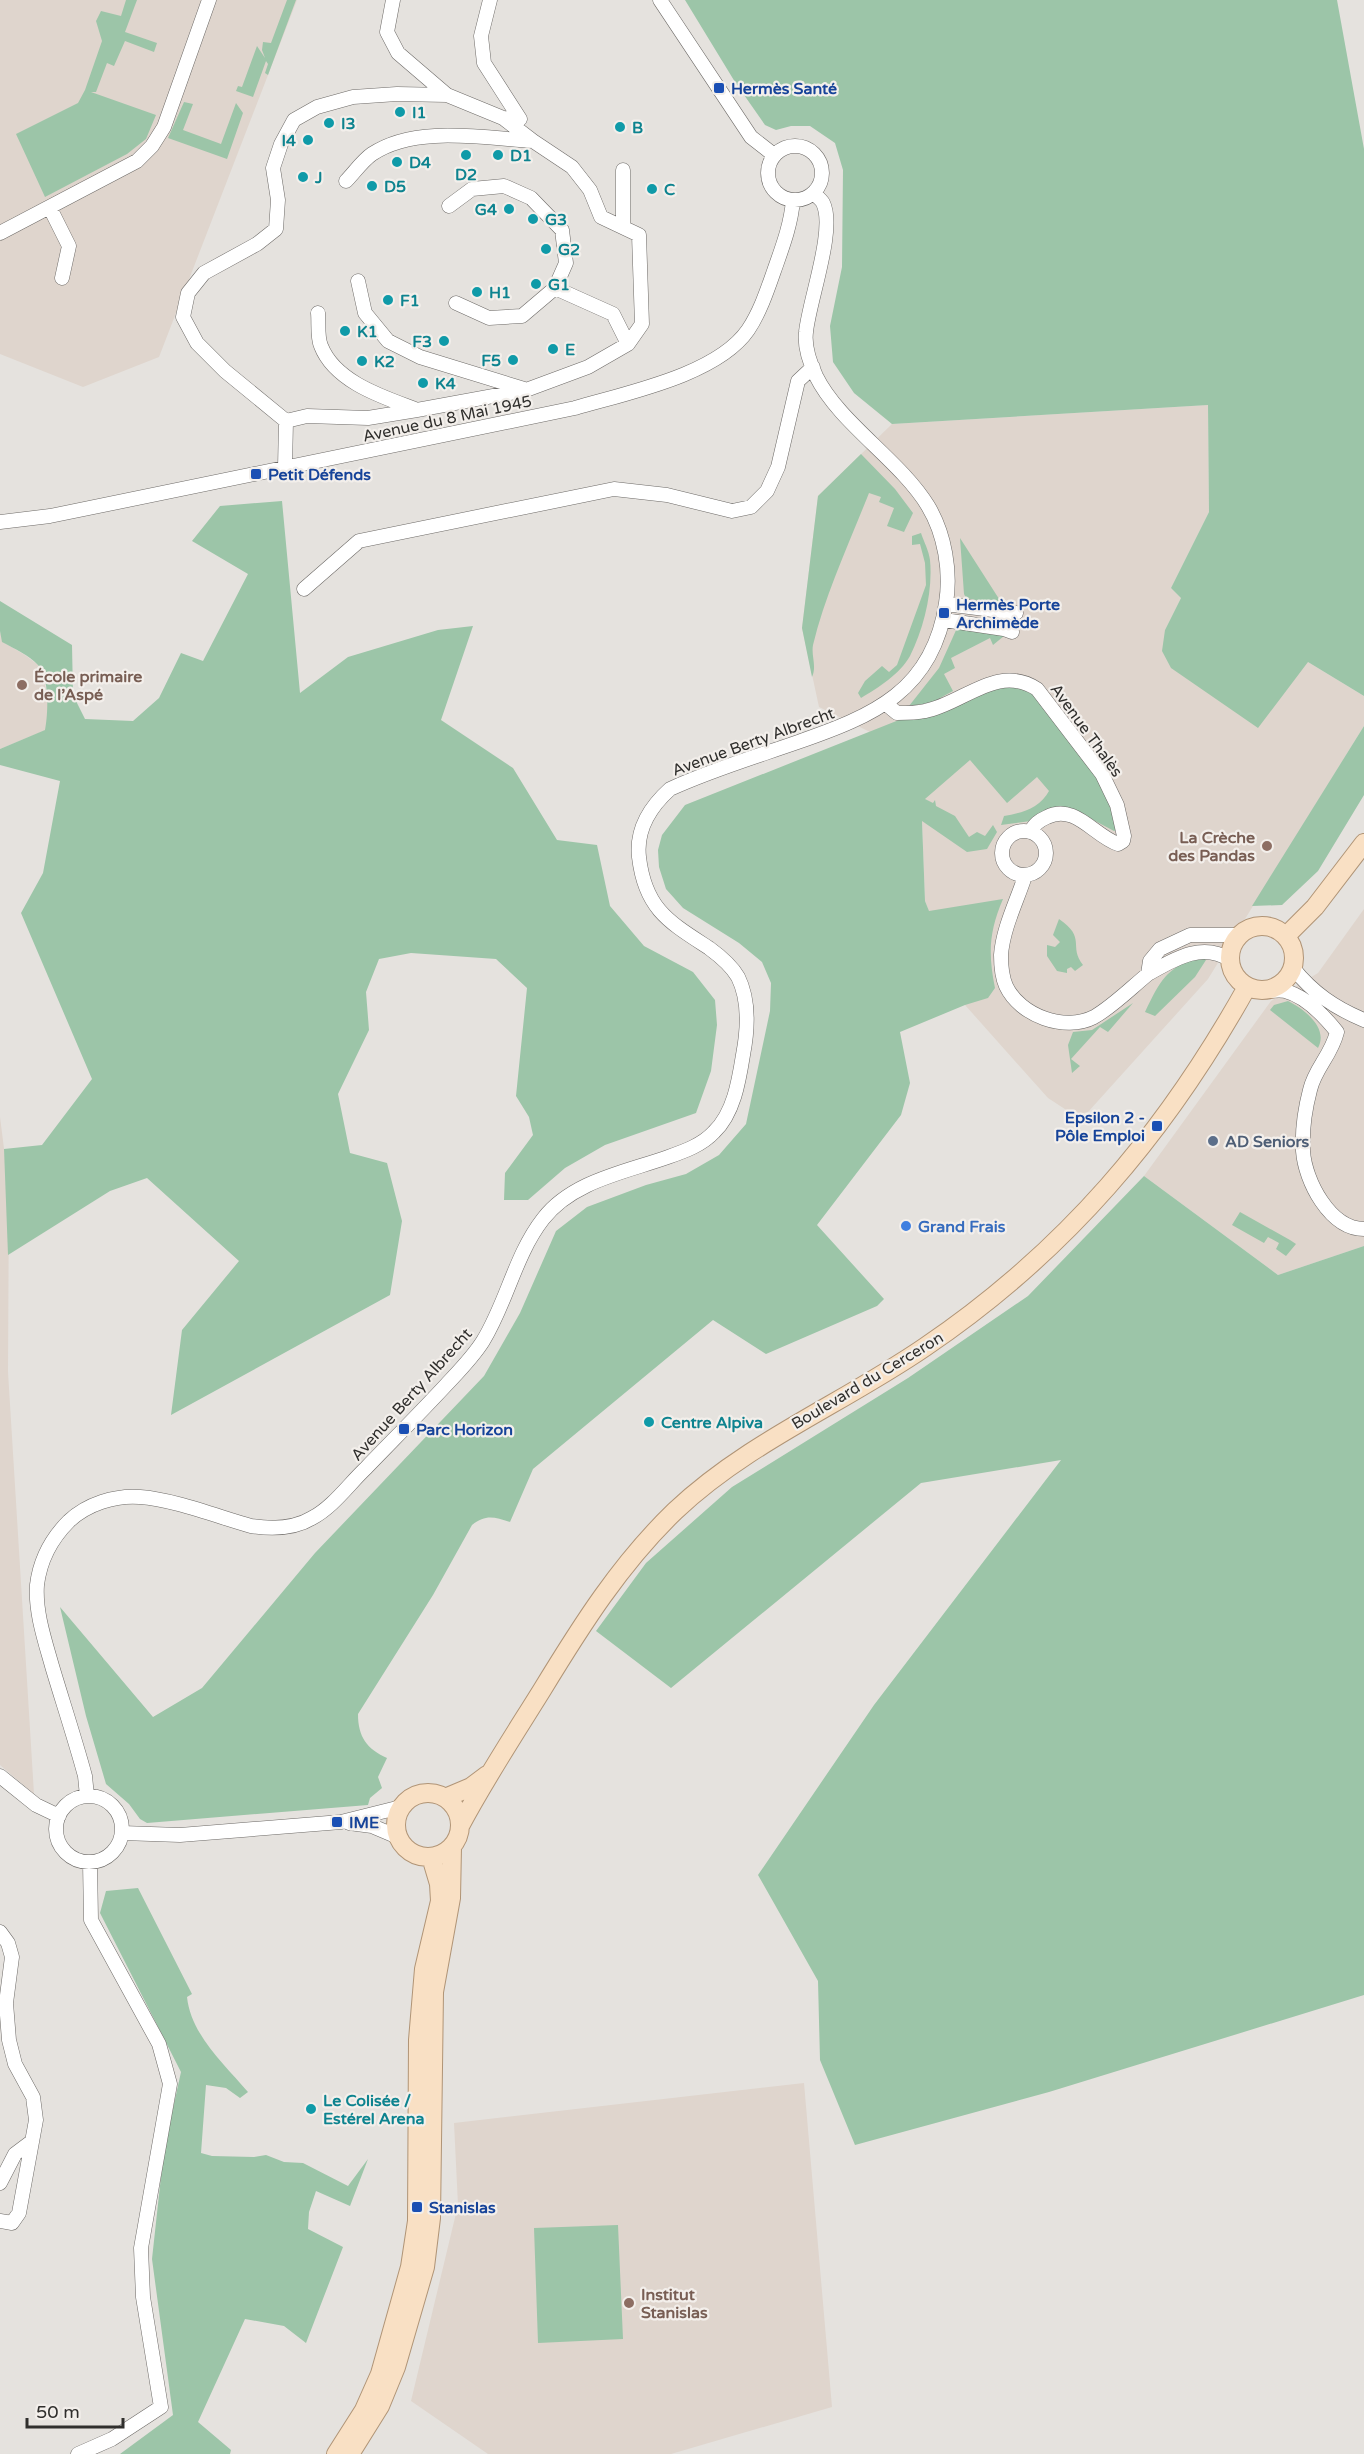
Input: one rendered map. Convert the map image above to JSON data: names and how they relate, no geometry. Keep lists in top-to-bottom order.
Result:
{
  "streets": {
    "main road": ["Boulevard du Cerceron"],
    "street": ["Avenue du 8 Mai 1945", "Avenue Thalès", "Avenue Berty Albrecht"]
  },
  "crossings": [
    ["Avenue du 8 Mai 1945", "Avenue Berty Albrecht"],
    ["Avenue Thalès", "Avenue Berty Albrecht"]
  ],
  "places": {
    "transit": [
      "Hermès Santé",
      "Petit Défends",
      "Hermès Porte Archimède",
      "Epsilon 2 - Pôle Emploi",
      "Parc Horizon",
      "IME",
      "Stanislas"
    ],
    "other": [
      "I1",
      "I3",
      "B",
      "I4",
      "D2",
      "D1",
      "D4",
      "J",
      "D5",
      "C",
      "G4",
      "G3",
      "G2",
      "G1",
      "H1",
      "F1",
      "K1",
      "F3",
      "E",
      "F5",
      "K2",
      "K4",
      "École primaire de l’Aspé",
      "La Crèche des Pandas",
      "AD Seniors",
      "Grand Frais",
      "Centre Alpiva",
      "Le Colisée / Estérel Arena",
      "Institut Stanislas"
    ]
  },
  "scale_bar": "50 m"
}
